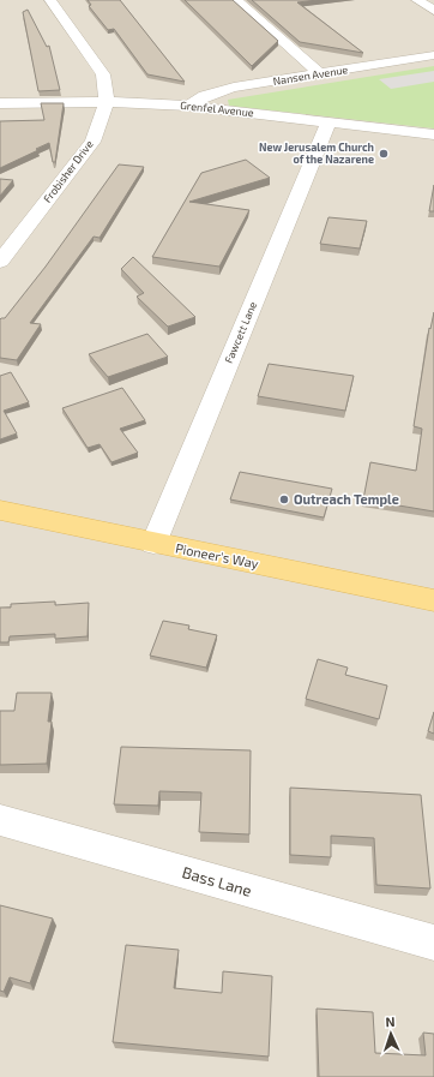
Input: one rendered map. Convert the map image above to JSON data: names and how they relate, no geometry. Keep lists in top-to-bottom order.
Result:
{
  "streets": {
    "main road": ["Pioneer's Way"],
    "street": [
      "Nansen Avenue",
      "Grenfel Avenue",
      "Frobisher Drive",
      "Fawcett Lane",
      "Bass Lane"
    ]
  },
  "crossings": [
    ["Nansen Avenue", "Grenfel Avenue"],
    ["Grenfel Avenue", "Frobisher Drive"],
    ["Grenfel Avenue", "Fawcett Lane"],
    ["Fawcett Lane", "Pioneer's Way"]
  ],
  "places": ["New Jerusalem Church of the Nazarene", "Outreach Temple"],
  "north": "top"
}
